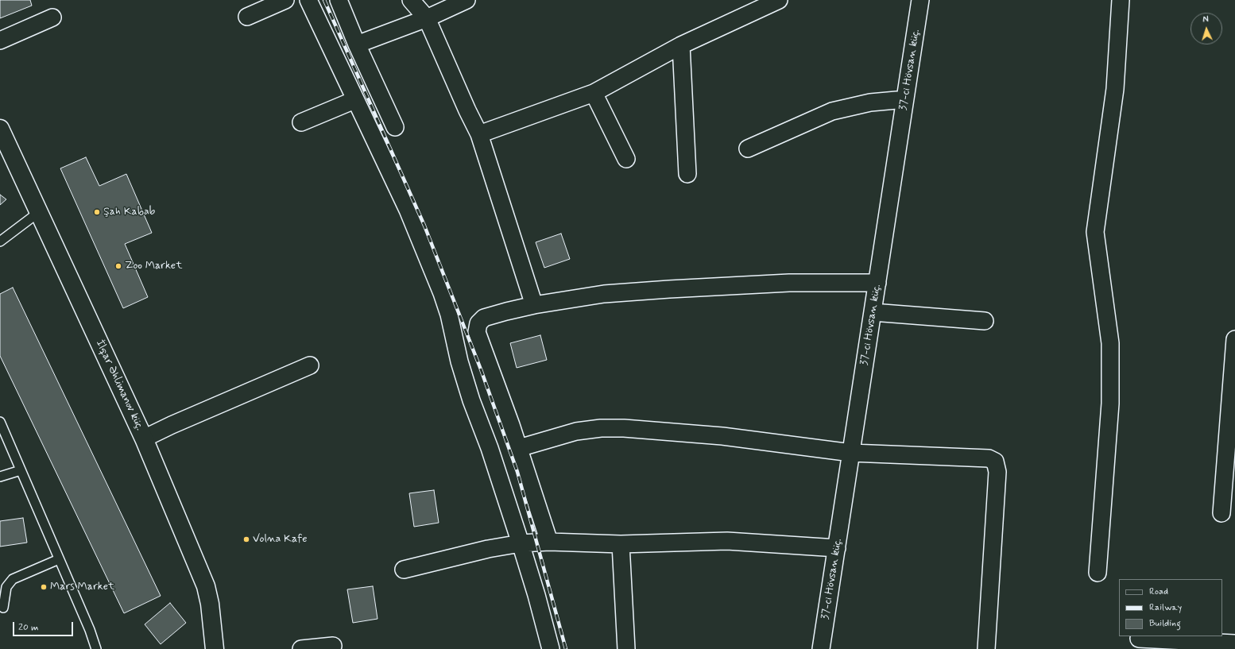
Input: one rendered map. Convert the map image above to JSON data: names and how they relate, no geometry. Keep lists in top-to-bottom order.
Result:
{
  "streets": {
    "street": ["37-ci Hövsan küç.", "İlqar Əhlimanov küç."]
  },
  "places": [
    "Şah Kabab",
    "Zoo Market",
    "Volna Kafe",
    "Mars Market"
  ],
  "legend": ["Road", "Railway", "Building"],
  "scale_bar": "20 m",
  "north": "top"
}
